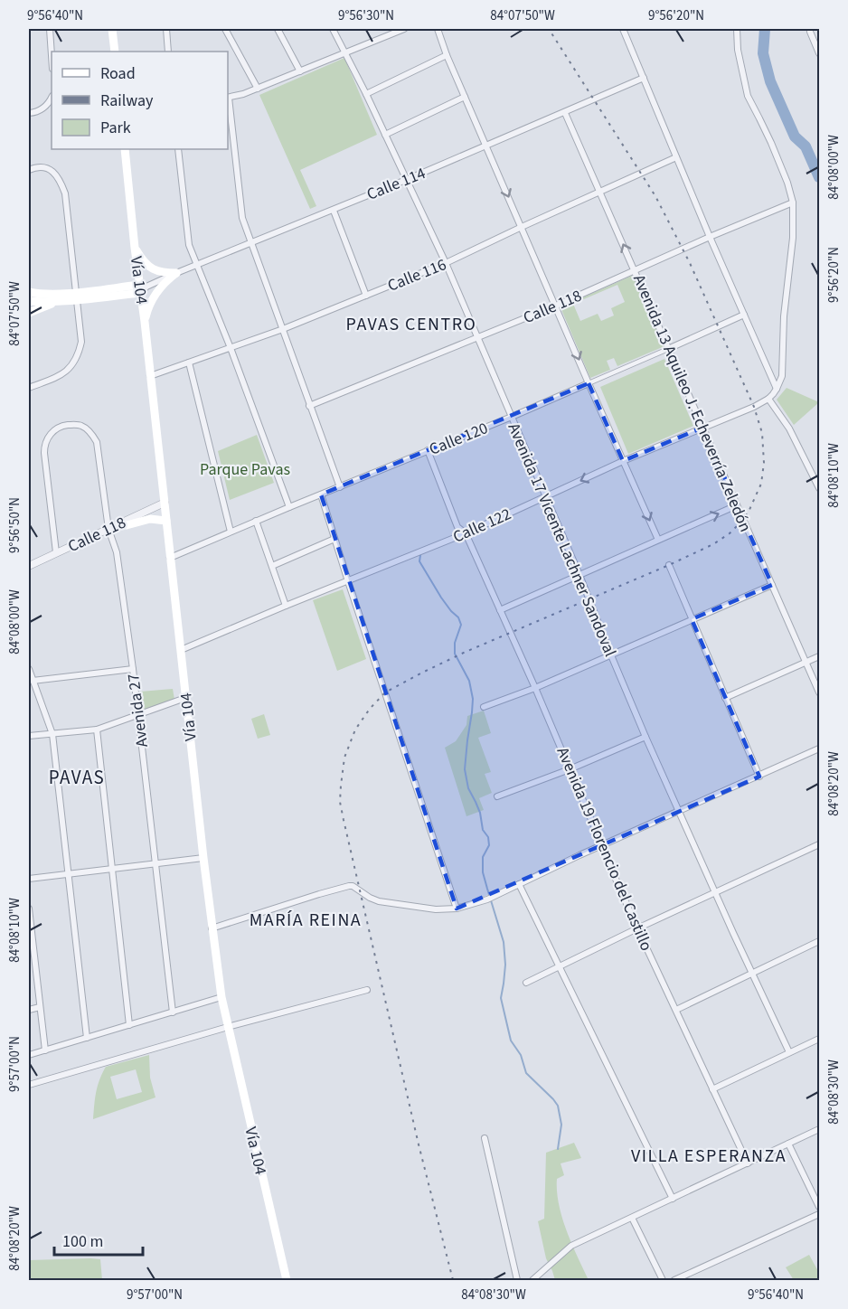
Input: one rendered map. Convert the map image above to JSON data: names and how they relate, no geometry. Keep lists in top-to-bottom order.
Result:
{
  "streets": {
    "main road": ["Calle 114", "Vía 104"],
    "street": [
      "Calle 116",
      "Calle 118",
      "Avenida 13 Aquileo J. Echeverría Zeledón",
      "Calle 120",
      "Calle 122",
      "Avenida 17 Vicente Lachner Sandoval",
      "Avenida 27",
      "Avenida 19 Florencio del Castillo"
    ]
  },
  "crossings": [
    ["Calle 114", "Vía 104"],
    ["Calle 114", "Avenida 13 Aquileo J. Echeverría Zeledón"],
    ["Calle 114", "Avenida 17 Vicente Lachner Sandoval"],
    ["Calle 116", "Vía 104"],
    ["Calle 116", "Avenida 13 Aquileo J. Echeverría Zeledón"],
    ["Calle 116", "Avenida 17 Vicente Lachner Sandoval"],
    ["Vía 104", "Calle 118"],
    ["Vía 104", "Calle 120"],
    ["Vía 104", "Calle 122"],
    ["Calle 118", "Avenida 13 Aquileo J. Echeverría Zeledón"],
    ["Calle 118", "Avenida 17 Vicente Lachner Sandoval"],
    ["Calle 118", "Avenida 27"],
    ["Avenida 13 Aquileo J. Echeverría Zeledón", "Calle 120"],
    ["Avenida 13 Aquileo J. Echeverría Zeledón", "Calle 122"],
    ["Calle 120", "Avenida 17 Vicente Lachner Sandoval"],
    ["Calle 120", "Avenida 19 Florencio del Castillo"],
    ["Calle 122", "Avenida 17 Vicente Lachner Sandoval"],
    ["Calle 122", "Avenida 19 Florencio del Castillo"]
  ],
  "districts": [
    "PAVAS CENTRO",
    "PAVAS",
    "MARÍA REINA",
    "VILLA ESPERANZA"
  ],
  "parks": ["Parque Pavas"],
  "legend": ["Road", "Railway", "Park"],
  "scale_bar": "100 m",
  "coordinates": [
    "9°56'40\"N",
    "9°56'30\"N",
    "84°07'50\"W",
    "9°56'20\"N",
    "84°08'00\"W",
    "84°08'10\"W",
    "9°56'50\"N",
    "84°08'20\"W",
    "9°57'00\"N",
    "84°08'30\"W"
  ]
}
